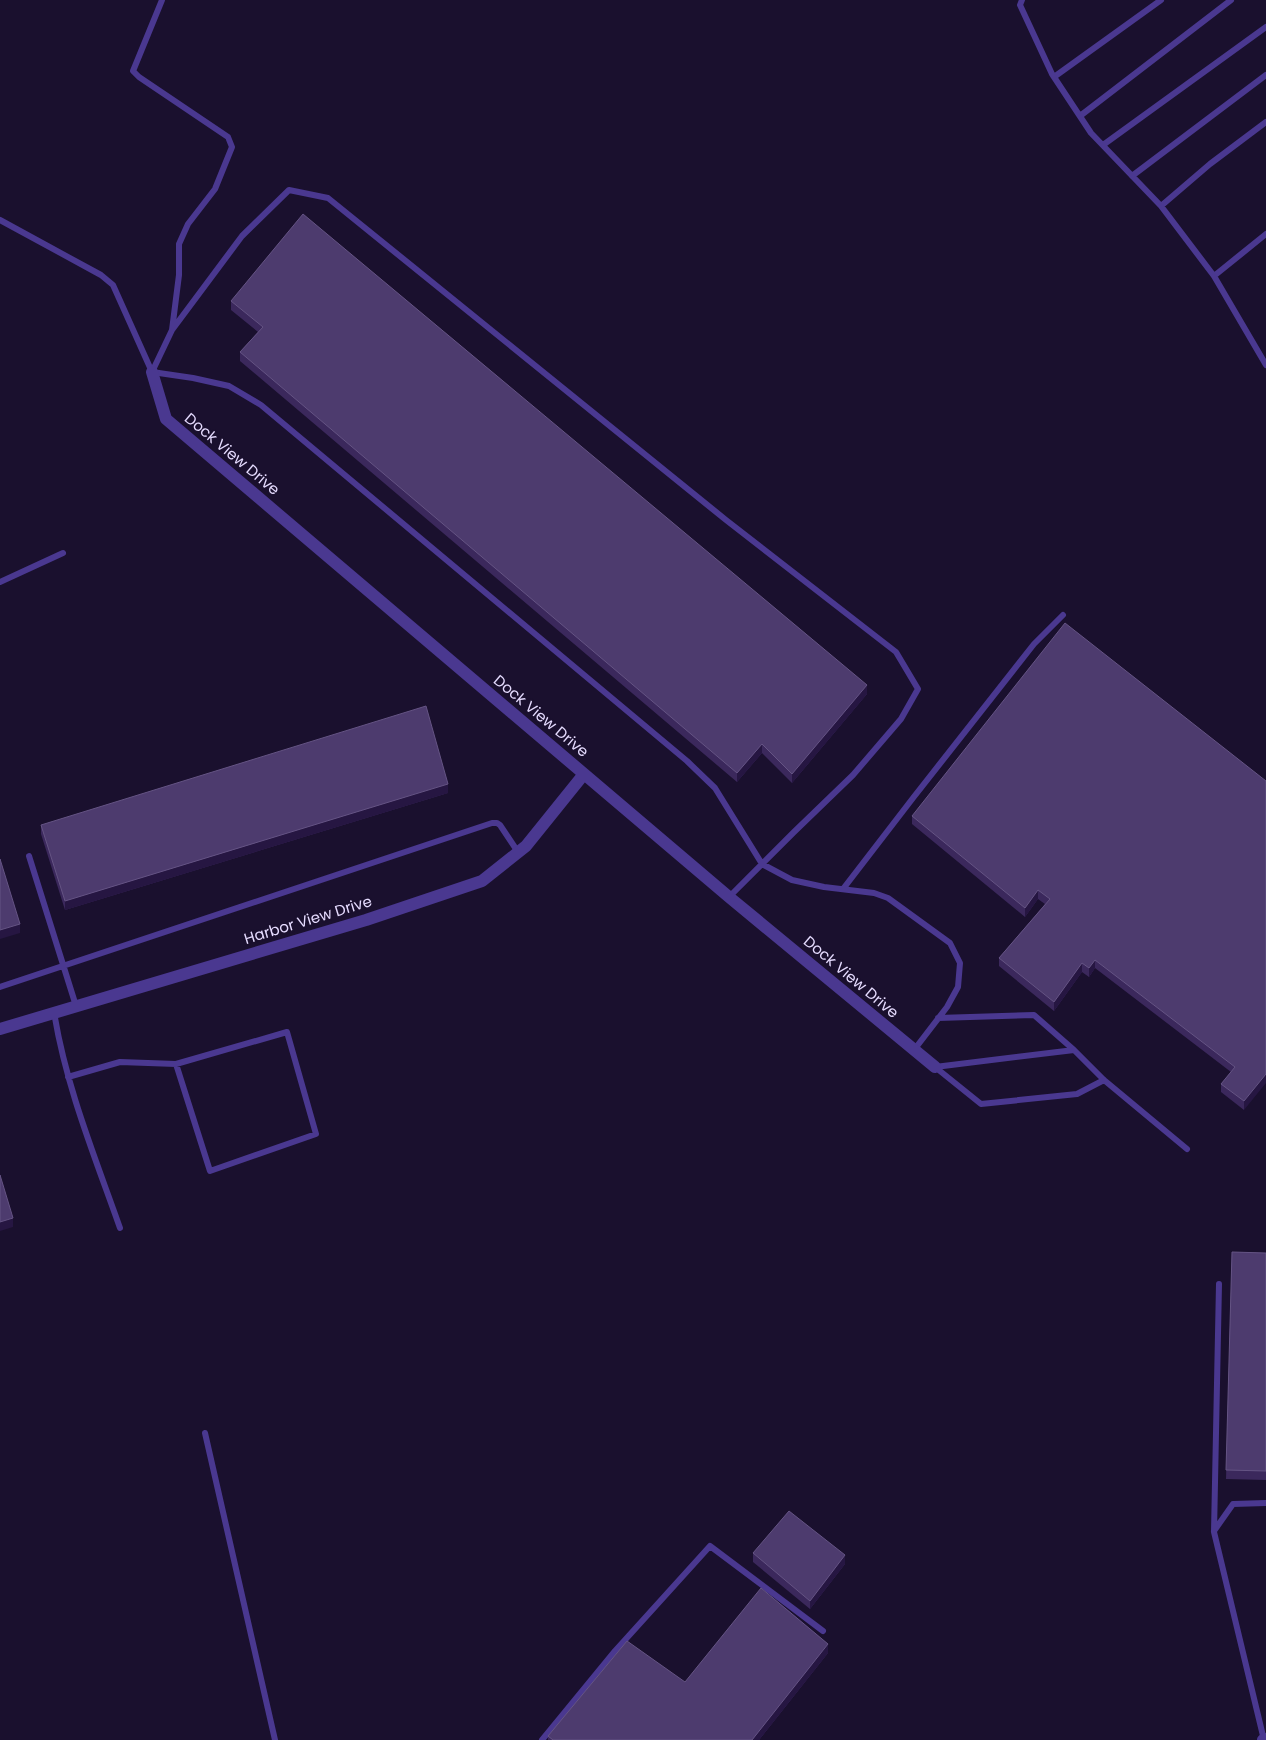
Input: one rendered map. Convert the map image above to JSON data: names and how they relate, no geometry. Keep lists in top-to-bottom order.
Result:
{
  "streets": {
    "street": ["Dock View Drive", "Harbor View Drive"]
  },
  "crossings": [
    ["Dock View Drive", "Harbor View Drive"]
  ]
}
